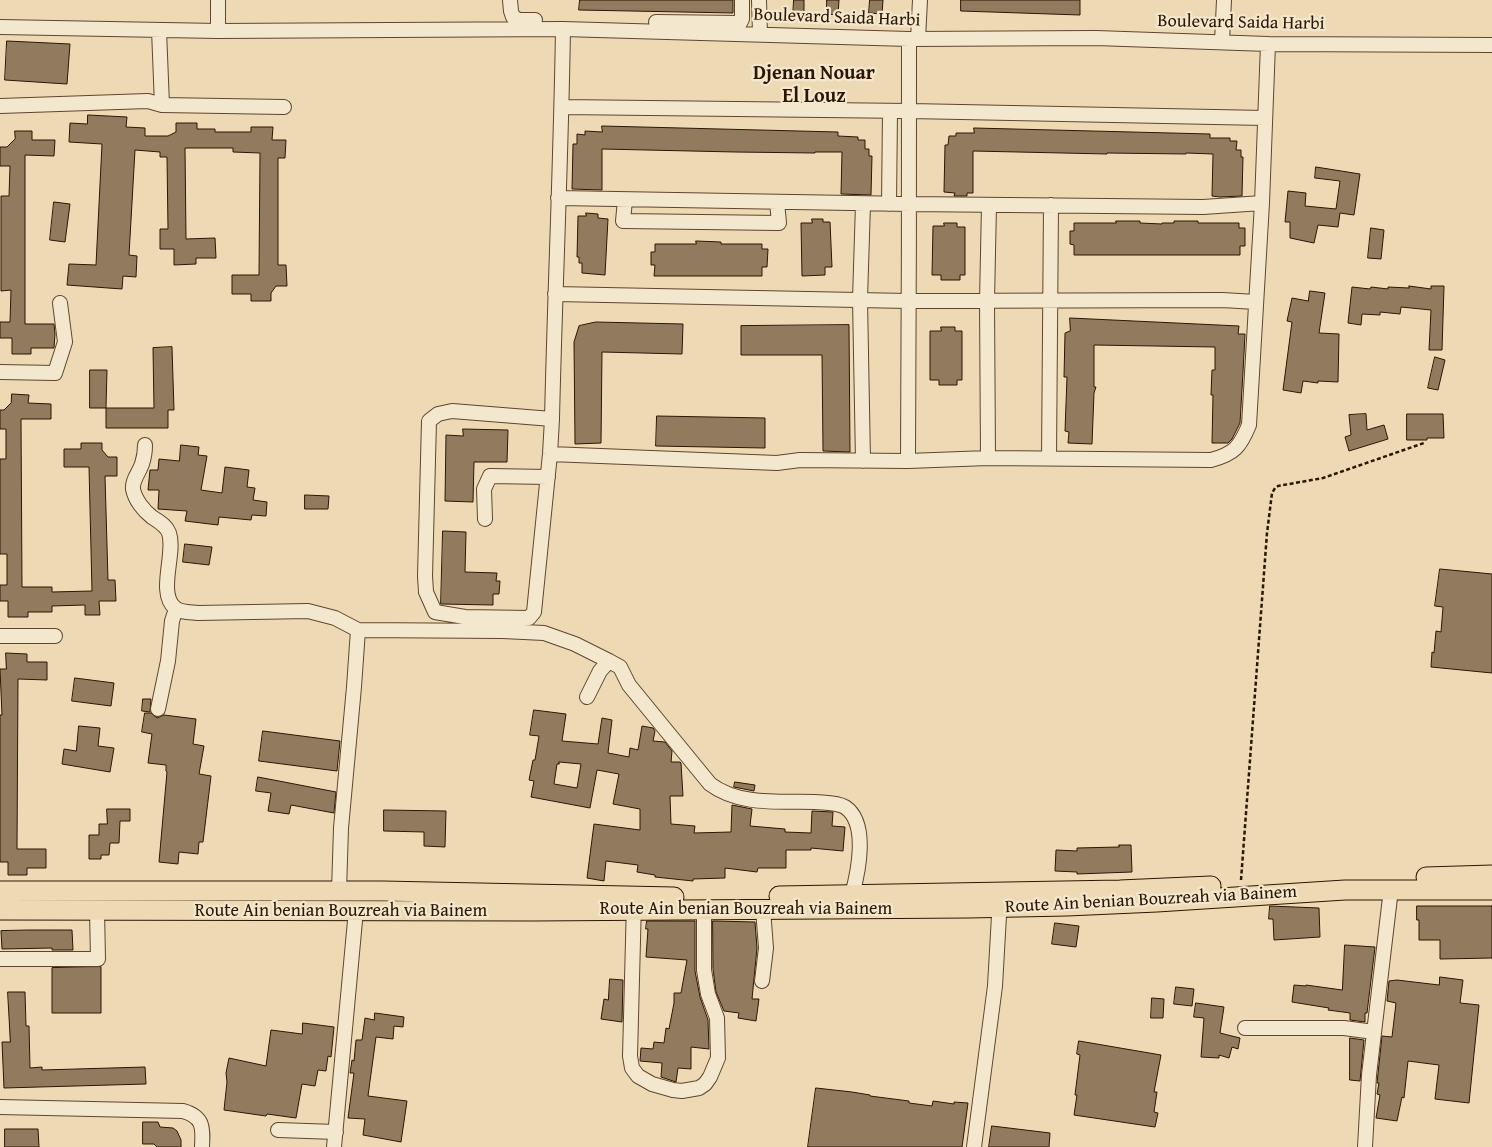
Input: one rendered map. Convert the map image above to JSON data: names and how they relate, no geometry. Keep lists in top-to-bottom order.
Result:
{
  "streets": {
    "main road": ["Route Ain benian Bouzreah via Bainem"],
    "street": ["Boulevard Saida Harbi"]
  },
  "districts": ["Djenan Nouar El Louz"]
}
